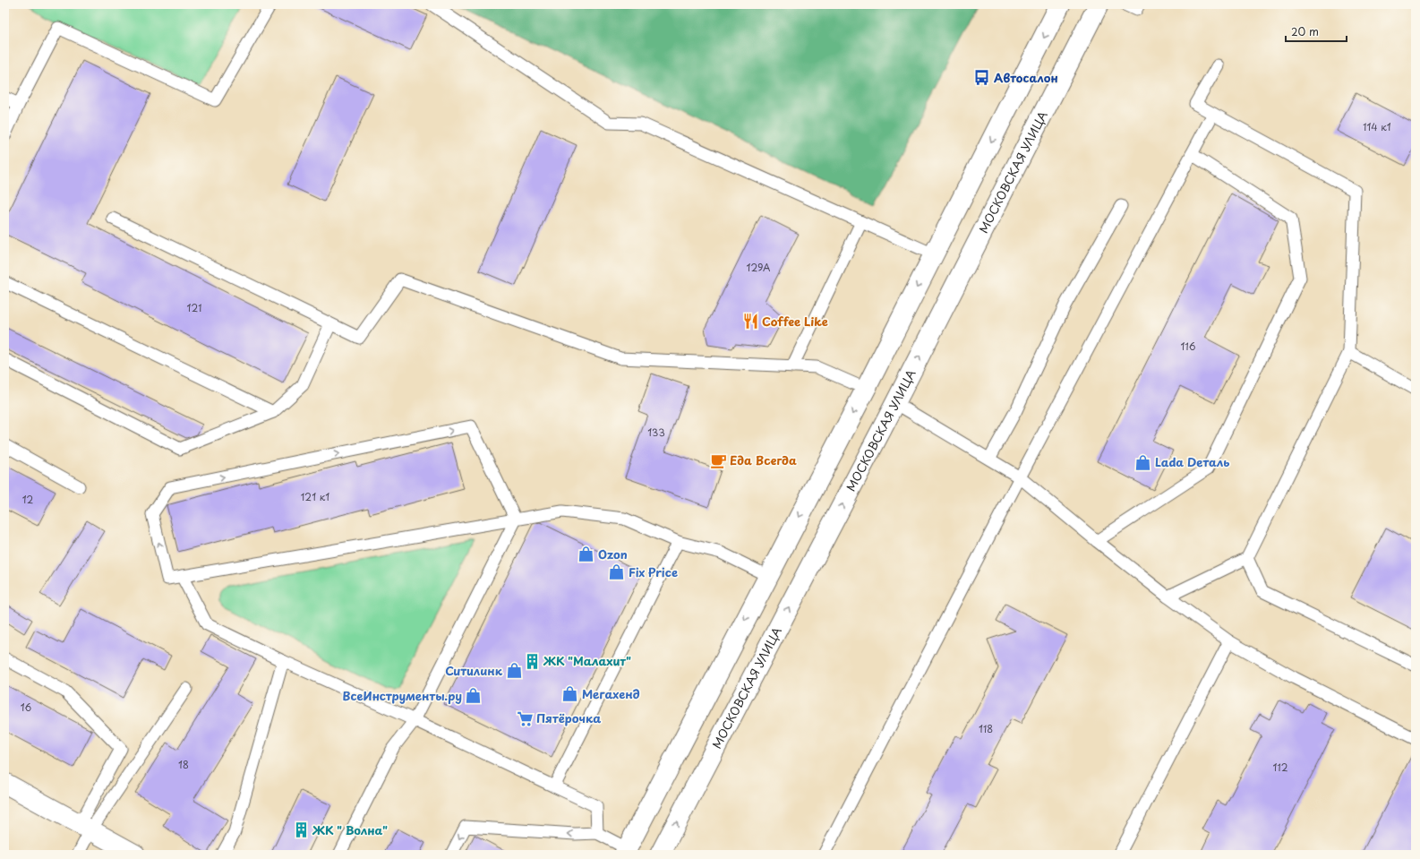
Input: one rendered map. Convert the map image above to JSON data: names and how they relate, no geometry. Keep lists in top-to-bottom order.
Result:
{
  "streets": {
    "main road": ["МОСКОВСКАЯ УЛИЦА"]
  },
  "places": {
    "bus stop": ["Автосалон"],
    "restaurant": ["Coffee Like"],
    "cafe": ["Еда Всегда"],
    "shop": [
      "Lada Dеталь",
      "Ozon",
      "Fix Price",
      "Ситилинк",
      "Мегахенд",
      "ВсеИнструменты.ру"
    ],
    "building": ["ЖК \"Малахит\"", "ЖК \" Волна\""],
    "supermarket": ["Пятёрочка"]
  },
  "house_numbers": [
    "114 к1",
    "129А",
    "121",
    "116",
    "133",
    "121 к1",
    "12",
    "16",
    "118",
    "18",
    "112"
  ],
  "scale_bar": "20 m"
}
